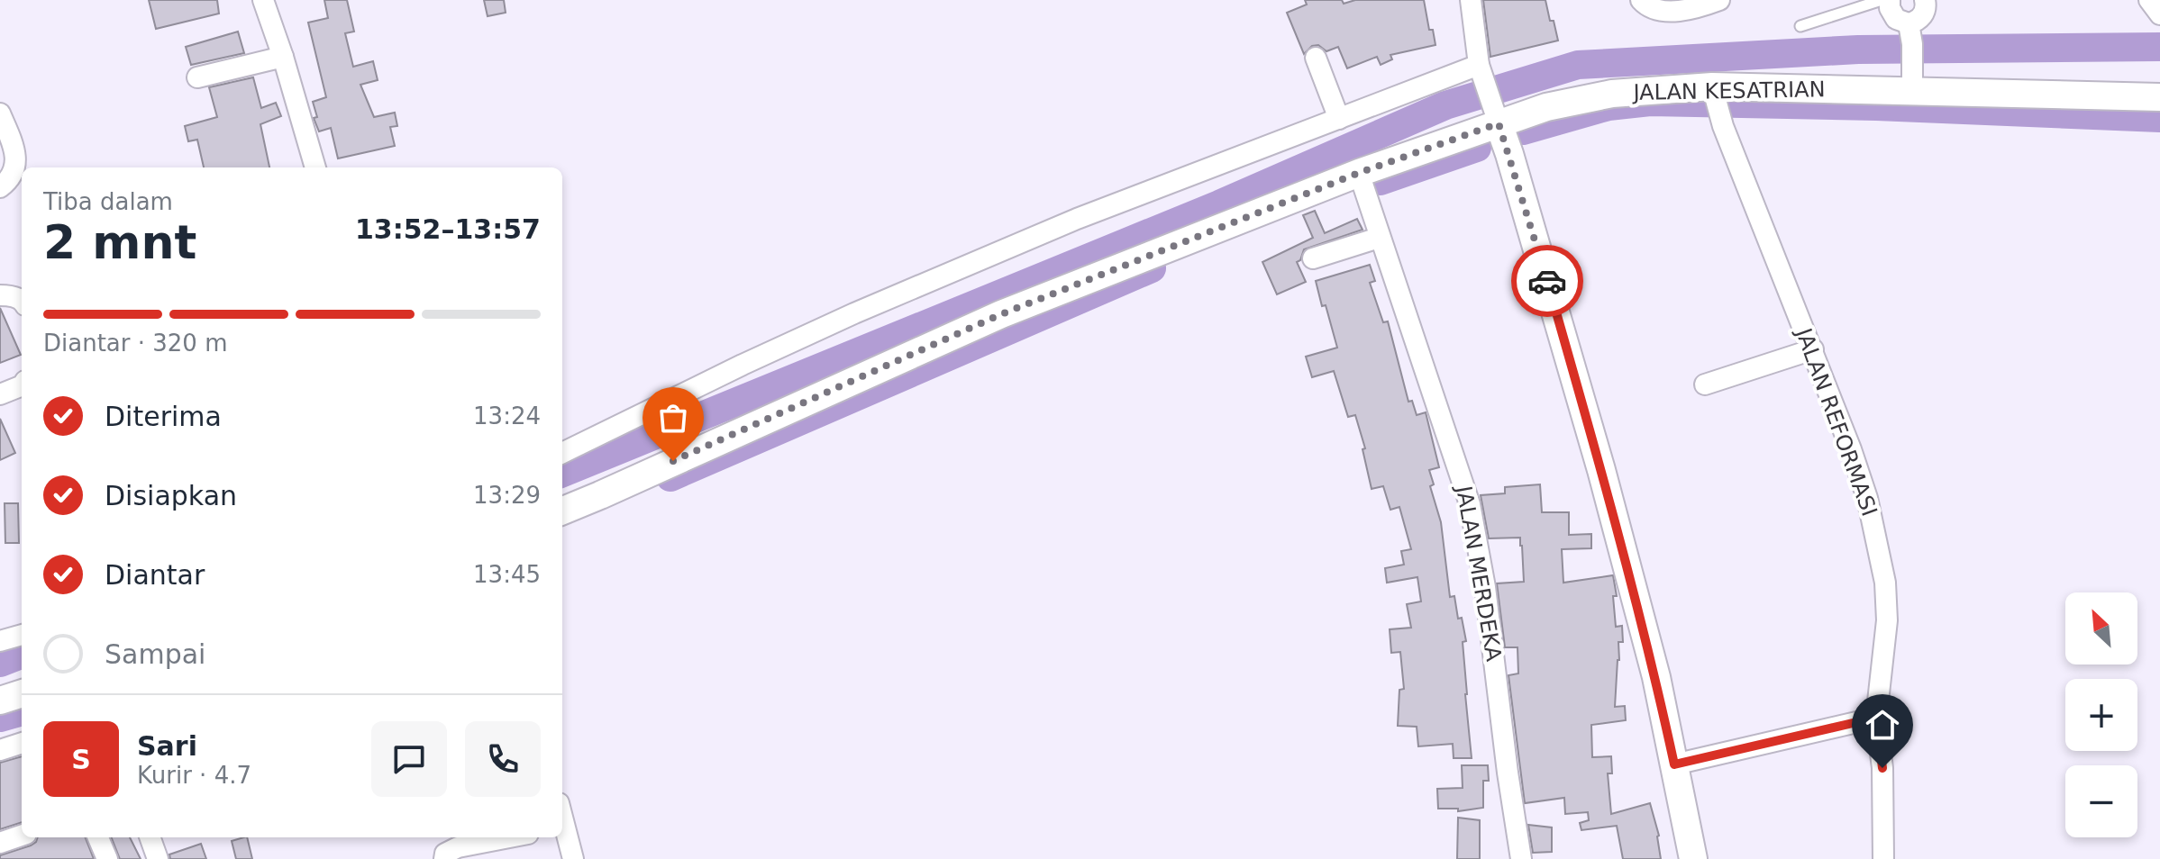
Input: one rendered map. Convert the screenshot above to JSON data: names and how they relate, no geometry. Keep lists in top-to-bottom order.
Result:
{
  "streets": {
    "street": ["JALAN KESATRIAN", "JALAN REFORMASI", "JALAN MERDEKA"]
  },
  "crossings": [
    ["JALAN KESATRIAN", "JALAN REFORMASI"],
    ["JALAN KESATRIAN", "JALAN MERDEKA"]
  ],
  "north": "top left",
  "page": {
    "heading": ["2 mnt", "Tiba dalam", "13:52–13:57"],
    "panel": ["Sari", "Kurir · 4.7"],
    "bar": "Diantar · 320 m",
    "list": [
      ["Diterima", "13:24"],
      ["Disiapkan", "13:29"],
      ["Diantar", "13:45"],
      "Sampai"
    ],
    "map_buttons": ["+", "−"],
    "round": "S"
  }
}
